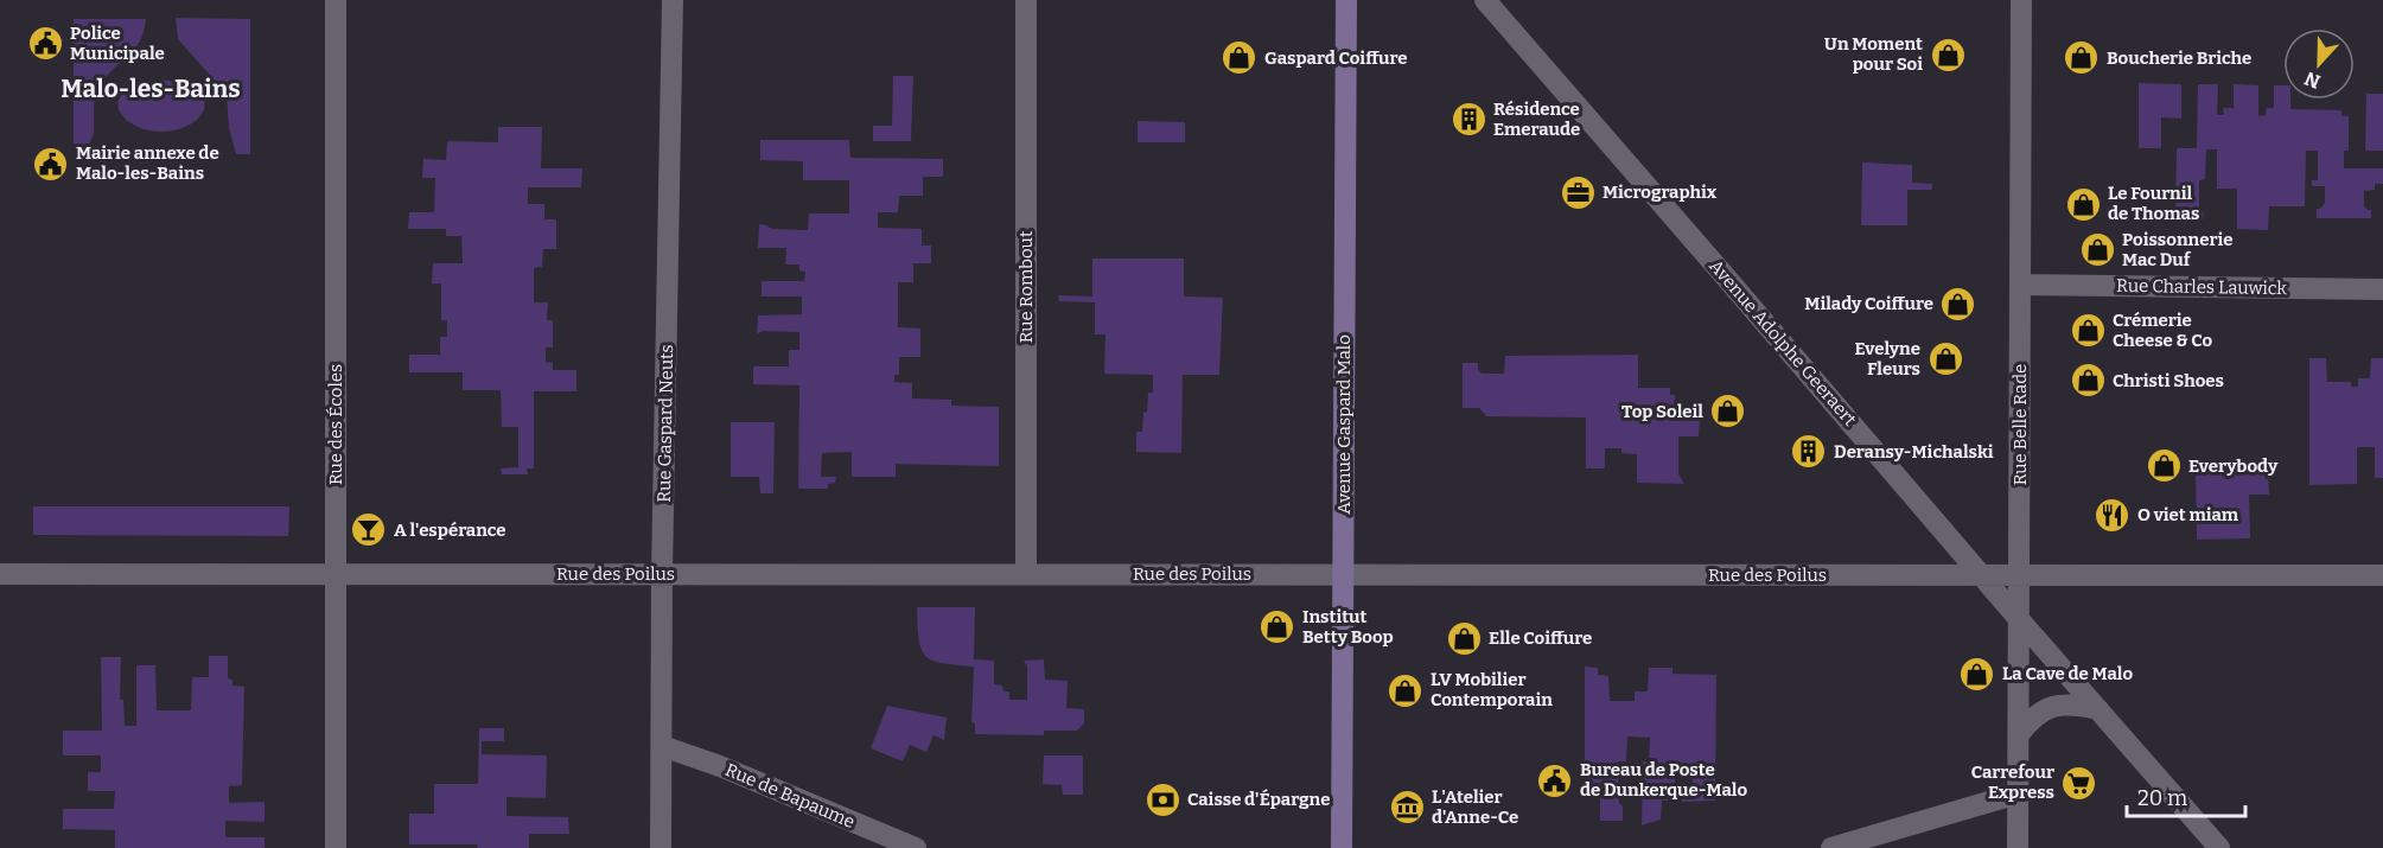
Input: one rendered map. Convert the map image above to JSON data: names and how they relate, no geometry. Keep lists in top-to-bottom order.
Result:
{
  "streets": {
    "street": [
      "Rue Rombout",
      "Rue Charles Lauwick",
      "Avenue Adolphe Geeraert",
      "Rue Gaspard Neuts",
      "Rue des Écoles",
      "Avenue Gaspard Malo",
      "Rue Belle Rade",
      "Rue des Poilus",
      "Rue de Bapaume"
    ]
  },
  "crossings": [
    ["Rue Rombout", "Rue des Poilus"],
    ["Rue Charles Lauwick", "Rue Belle Rade"],
    ["Avenue Adolphe Geeraert", "Rue Belle Rade"],
    ["Avenue Adolphe Geeraert", "Rue des Poilus"],
    ["Rue Gaspard Neuts", "Rue des Poilus"],
    ["Rue Gaspard Neuts", "Rue de Bapaume"],
    ["Rue des Écoles", "Rue des Poilus"],
    ["Avenue Gaspard Malo", "Rue des Poilus"],
    ["Rue Belle Rade", "Rue des Poilus"]
  ],
  "districts": ["Malo-les-Bains"],
  "places": {
    "public building": ["Police Municipale", "Mairie annexe de Malo-les-Bains", "Bureau de Poste de Dunkerque-Malo"],
    "shop": [
      "Un Moment pour Soi",
      "Gaspard Coiffure",
      "Boucherie Briche",
      "Le Fournil de Thomas",
      "Poissonnerie Mac Duf",
      "Milady Coiffure",
      "Crémerie Cheese & Co",
      "Evelyne Fleurs",
      "Christi Shoes",
      "Top Soleil",
      "Everybody",
      "Institut Betty Boop",
      "Elle Coiffure",
      "La Cave de Malo",
      "LV Mobilier Contemporain"
    ],
    "building": ["Résidence Emeraude", "Deransy-Michalski"],
    "office": ["Micrographix"],
    "restaurant": ["O viet miam"],
    "bar": ["A l'espérance"],
    "supermarket": ["Carrefour Express"],
    "bank": ["Caisse d'Épargne"],
    "museum": ["L'Atelier d'Anne-Ce"]
  },
  "scale_bar": "20 m",
  "north": "bottom"
}
